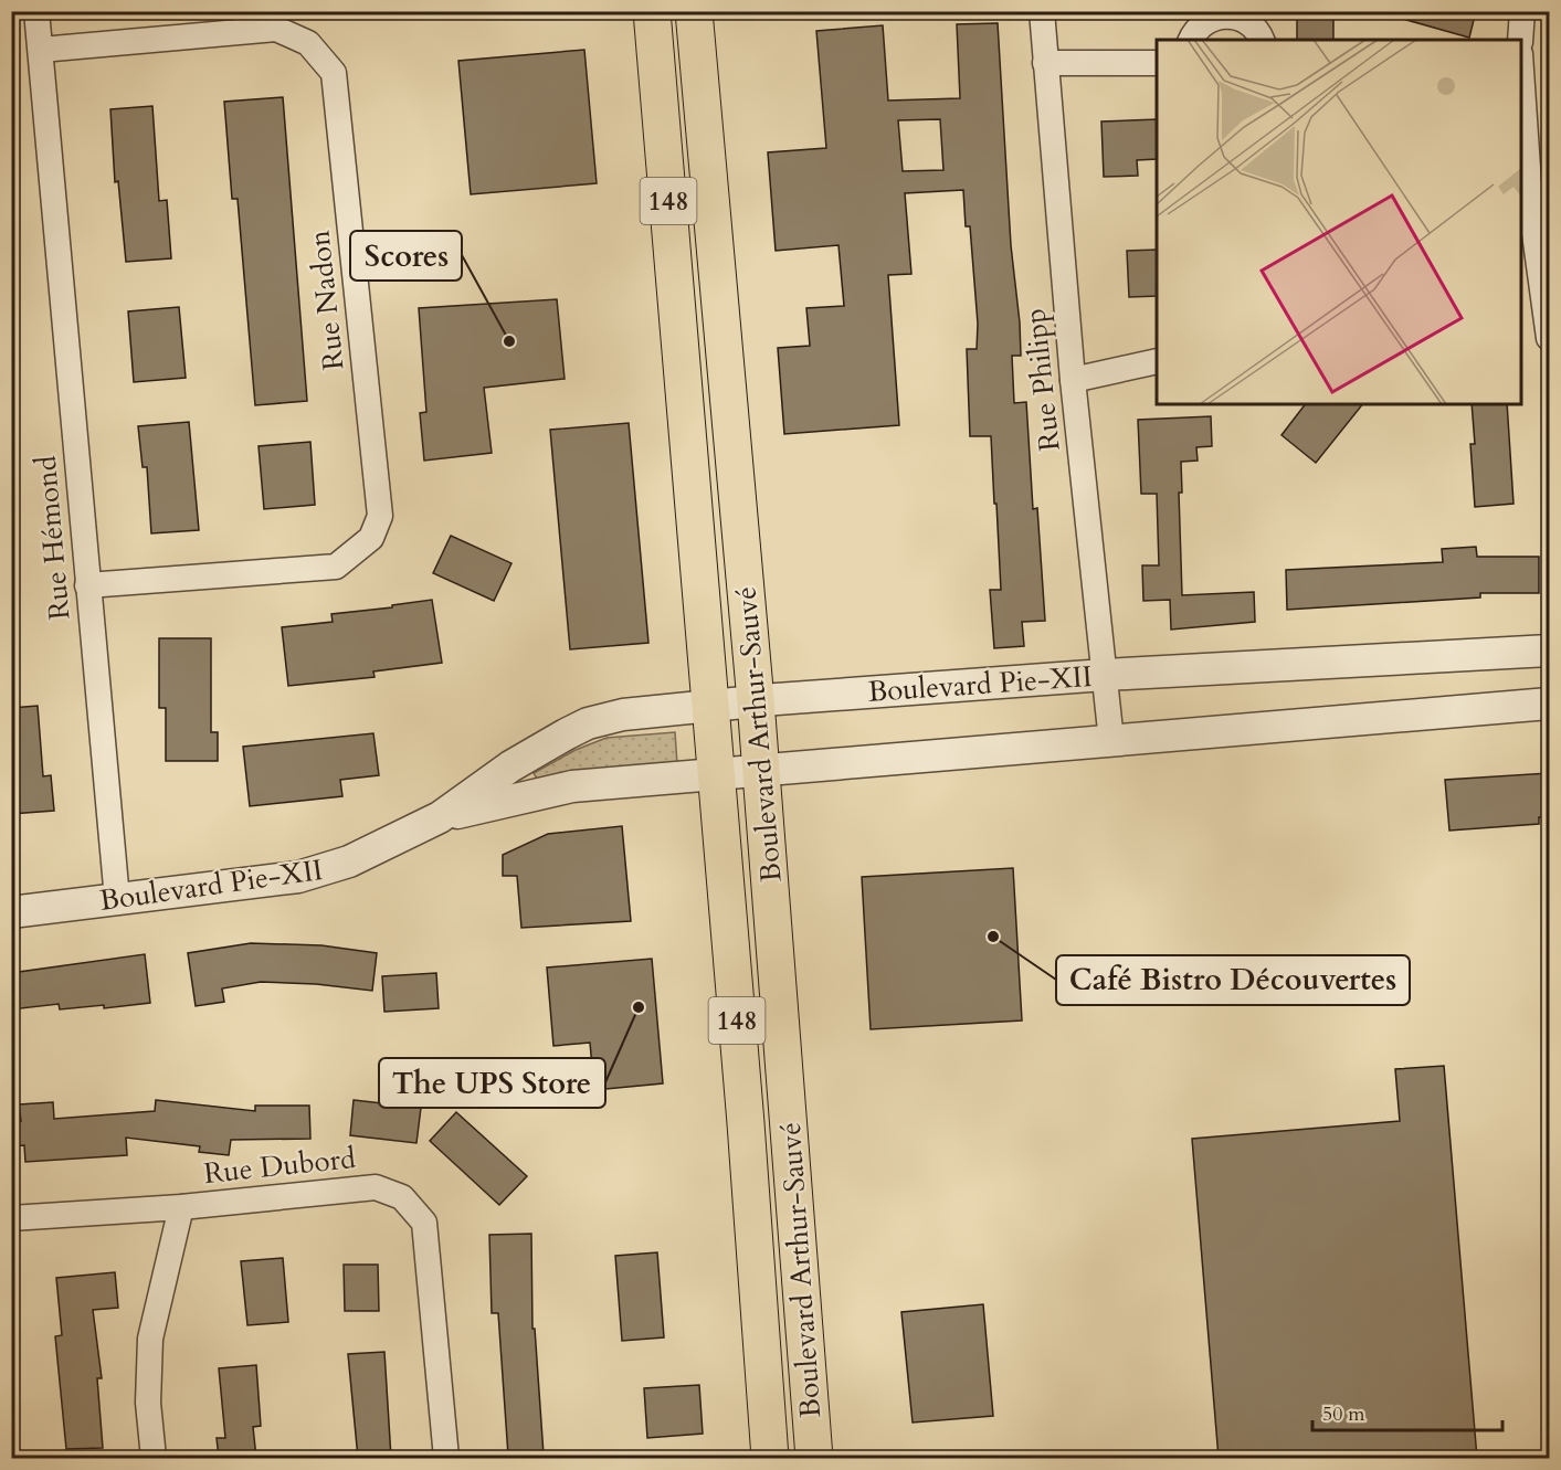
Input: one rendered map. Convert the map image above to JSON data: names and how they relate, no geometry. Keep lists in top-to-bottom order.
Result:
{
  "streets": {
    "main road": ["148", "Boulevard Arthur-Sauvé"],
    "street": [
      "Rue Nadon",
      "Rue Philipp",
      "Rue Hémond",
      "Boulevard Pie-XII",
      "Rue Dubord"
    ]
  },
  "crossings": [
    ["Rue Nadon", "Rue Hémond"],
    ["Rue Philipp", "Boulevard Pie-XII"],
    ["Rue Hémond", "Boulevard Pie-XII"],
    ["Boulevard Pie-XII", "Boulevard Arthur-Sauvé"]
  ],
  "places": ["Scores", "Café Bistro Découvertes", "The UPS Store"],
  "scale_bar": "50 m"
}
